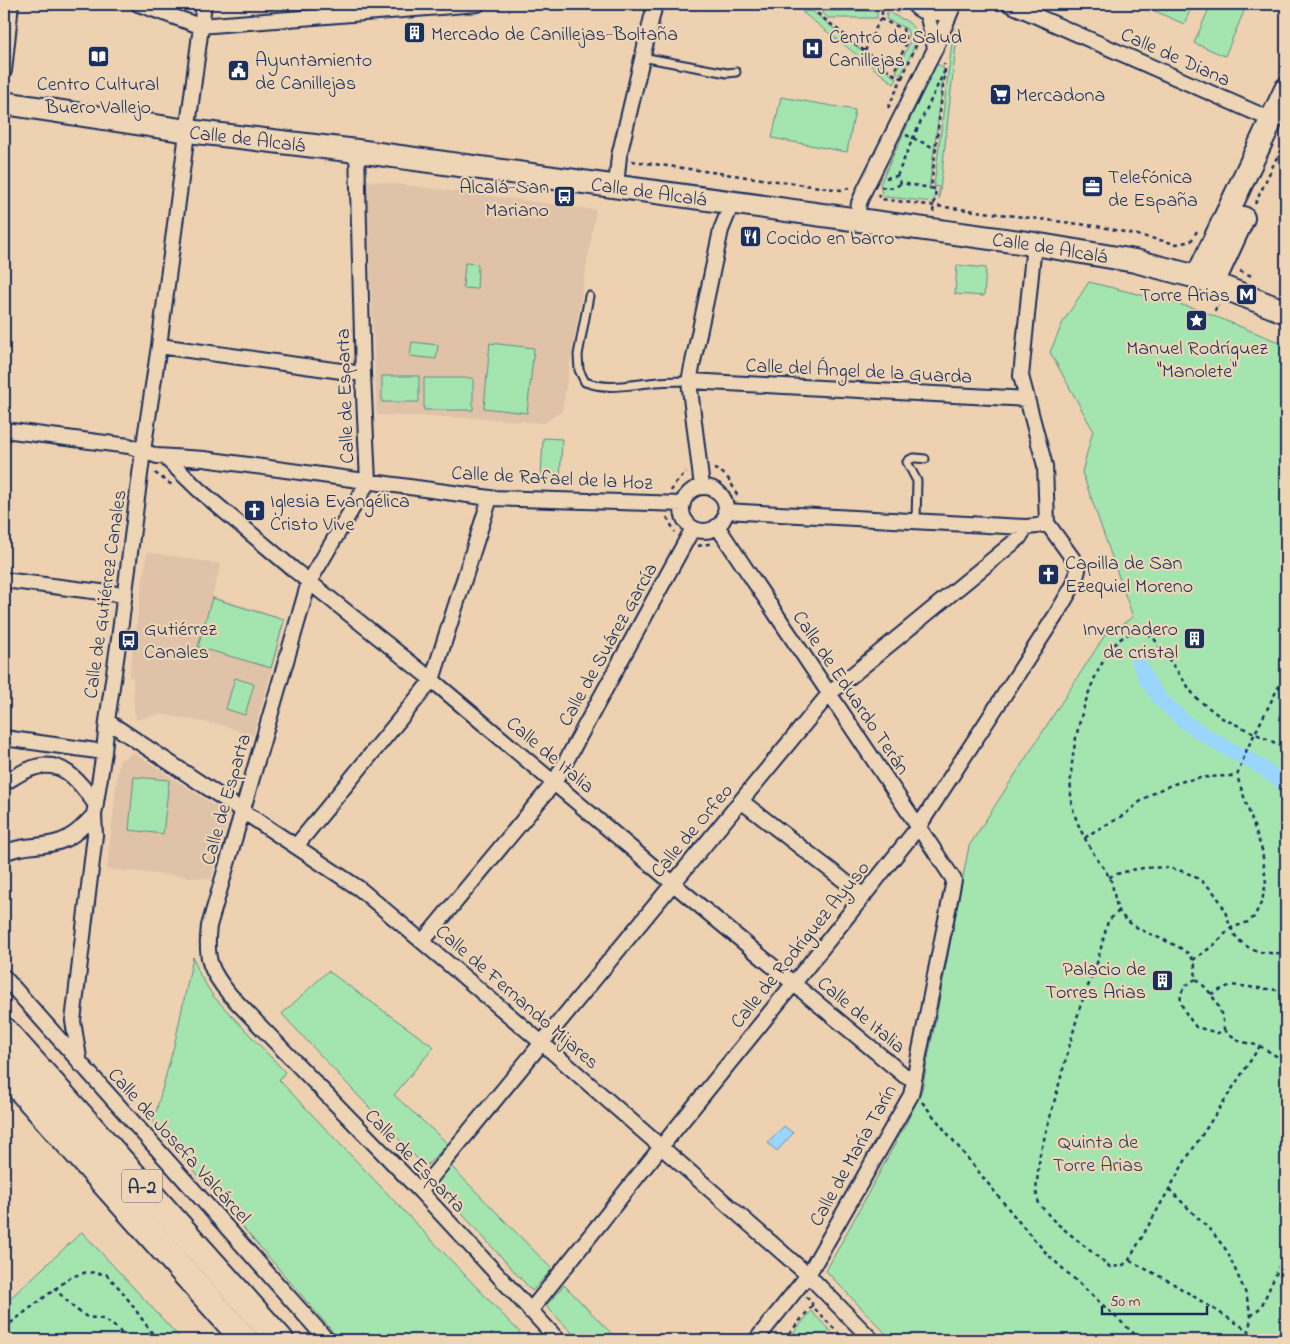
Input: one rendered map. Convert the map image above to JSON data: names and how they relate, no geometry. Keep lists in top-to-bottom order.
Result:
{
  "streets": {
    "highway": ["A-2"],
    "main road": ["Calle de Alcalá"],
    "street": [
      "Calle de Diana",
      "Calle del Ángel de la Guarda",
      "Calle de Esparta",
      "Calle de Rafael de la Hoz",
      "Calle de Gutiérrez Canales",
      "Calle de Suárez García",
      "Calle de Eduardo Terán",
      "Calle de Italia",
      "Calle de Orfeo",
      "Calle de Rodríguez Ayuso",
      "Calle de Fernando Mijares",
      "Calle de Josefa Valcárcel",
      "Calle de María Tarín"
    ]
  },
  "crossings": [
    ["Calle de Alcalá", "Calle de Esparta"],
    ["Calle de Alcalá", "Calle de Gutiérrez Canales"],
    ["Calle de Esparta", "Calle de Rafael de la Hoz"],
    ["Calle de Esparta", "Calle de Italia"],
    ["Calle de Esparta", "Calle de Orfeo"],
    ["Calle de Esparta", "Calle de Rodríguez Ayuso"],
    ["Calle de Esparta", "Calle de Fernando Mijares"],
    ["Calle de Rafael de la Hoz", "Calle de Gutiérrez Canales"],
    ["Calle de Rafael de la Hoz", "Calle de Suárez García"],
    ["Calle de Rafael de la Hoz", "Calle de Eduardo Terán"],
    ["Calle de Rafael de la Hoz", "Calle de Italia"],
    ["Calle de Gutiérrez Canales", "Calle de Fernando Mijares"],
    ["Calle de Gutiérrez Canales", "Calle de Josefa Valcárcel"],
    ["Calle de Suárez García", "Calle de Eduardo Terán"],
    ["Calle de Suárez García", "Calle de Italia"],
    ["Calle de Suárez García", "Calle de Fernando Mijares"],
    ["Calle de Eduardo Terán", "Calle de Orfeo"],
    ["Calle de Eduardo Terán", "Calle de Rodríguez Ayuso"],
    ["Calle de Eduardo Terán", "Calle de María Tarín"],
    ["Calle de Italia", "Calle de Orfeo"],
    ["Calle de Italia", "Calle de Rodríguez Ayuso"],
    ["Calle de Italia", "Calle de María Tarín"],
    ["Calle de Orfeo", "Calle de Fernando Mijares"],
    ["Calle de Rodríguez Ayuso", "Calle de Fernando Mijares"],
    ["Calle de Fernando Mijares", "Calle de María Tarín"]
  ],
  "parks": ["Quinta de Torre Arias"],
  "places": {
    "building": ["Mercado de Canillejas-Boltaña", "Invernadero de cristal", "Palacio de Torres Arias"],
    "hospital": ["Centro de Salud Canillejas"],
    "library": ["Centro Cultural Buero Vallejo"],
    "public building": ["Ayuntamiento de Canillejas"],
    "supermarket": ["Mercadona"],
    "office": ["Telefónica de España"],
    "bus stop": ["Alcalá-San Mariano", "Gutiérrez Canales"],
    "restaurant": ["Cocido en barro"],
    "metro station": ["Torre Arias"],
    "place": ["Manuel Rodríguez \"Manolete\""],
    "church": ["Iglesia Evangélica Cristo Vive", "Capilla de San Ezequiel Moreno"]
  },
  "scale_bar": "50 m"
}
